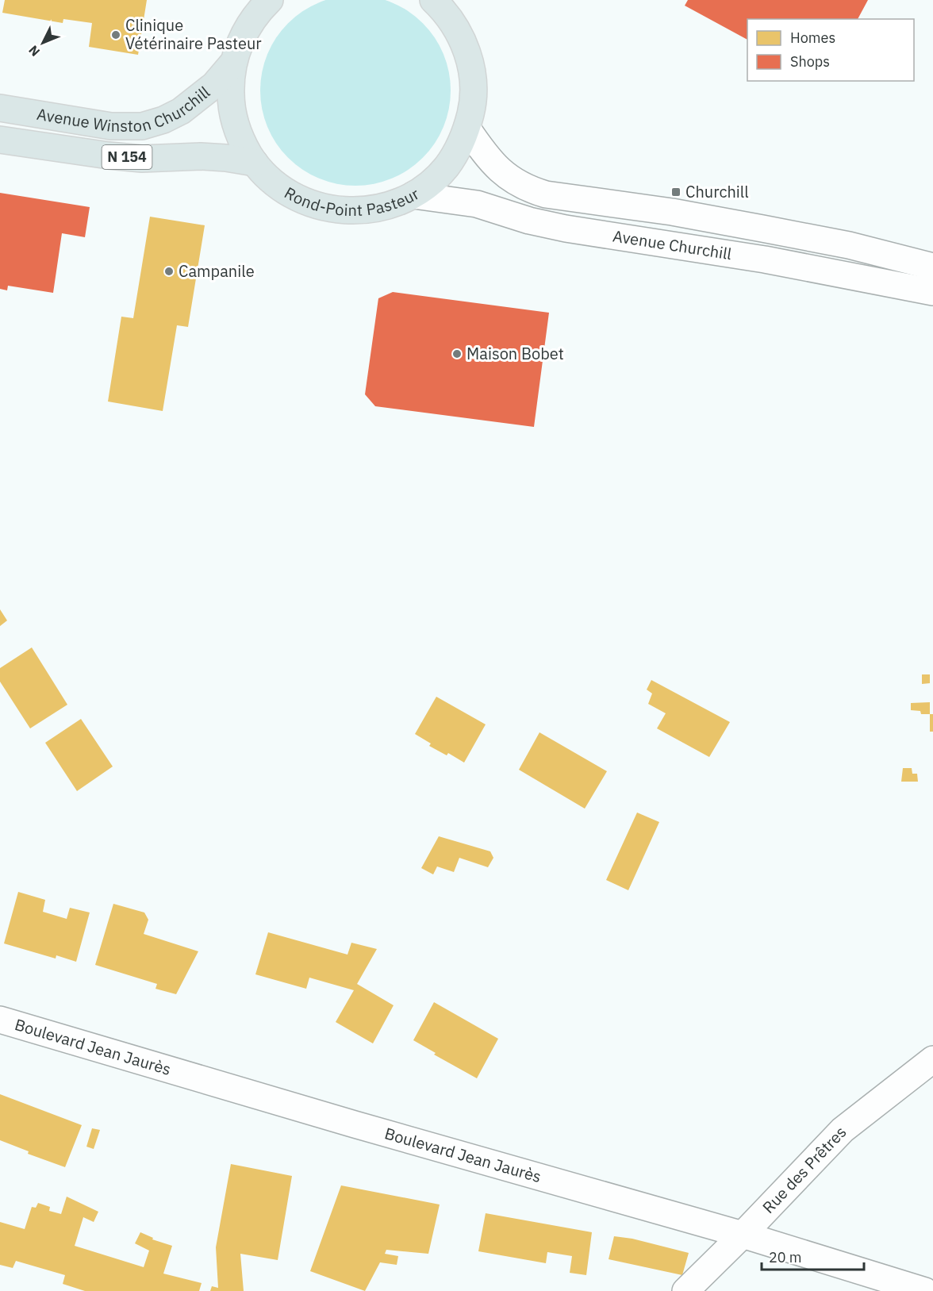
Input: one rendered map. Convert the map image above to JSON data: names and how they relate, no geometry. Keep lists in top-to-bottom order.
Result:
{
  "streets": {
    "main road": ["Avenue Winston Churchill", "N 154", "Rond-Point Pasteur"],
    "street": ["Avenue Churchill", "Boulevard Jean Jaurès", "Rue des Prêtres"]
  },
  "crossings": [
    ["Avenue Winston Churchill", "Rond-Point Pasteur"],
    ["Rond-Point Pasteur", "Avenue Churchill"],
    ["Boulevard Jean Jaurès", "Rue des Prêtres"]
  ],
  "places": {
    "other": ["Clinique Vétérinaire Pasteur", "Campanile", "Maison Bobet"],
    "transit": ["Churchill"]
  },
  "legend": ["Homes", "Shops"],
  "scale_bar": "20 m",
  "north": "bottom left"
}
